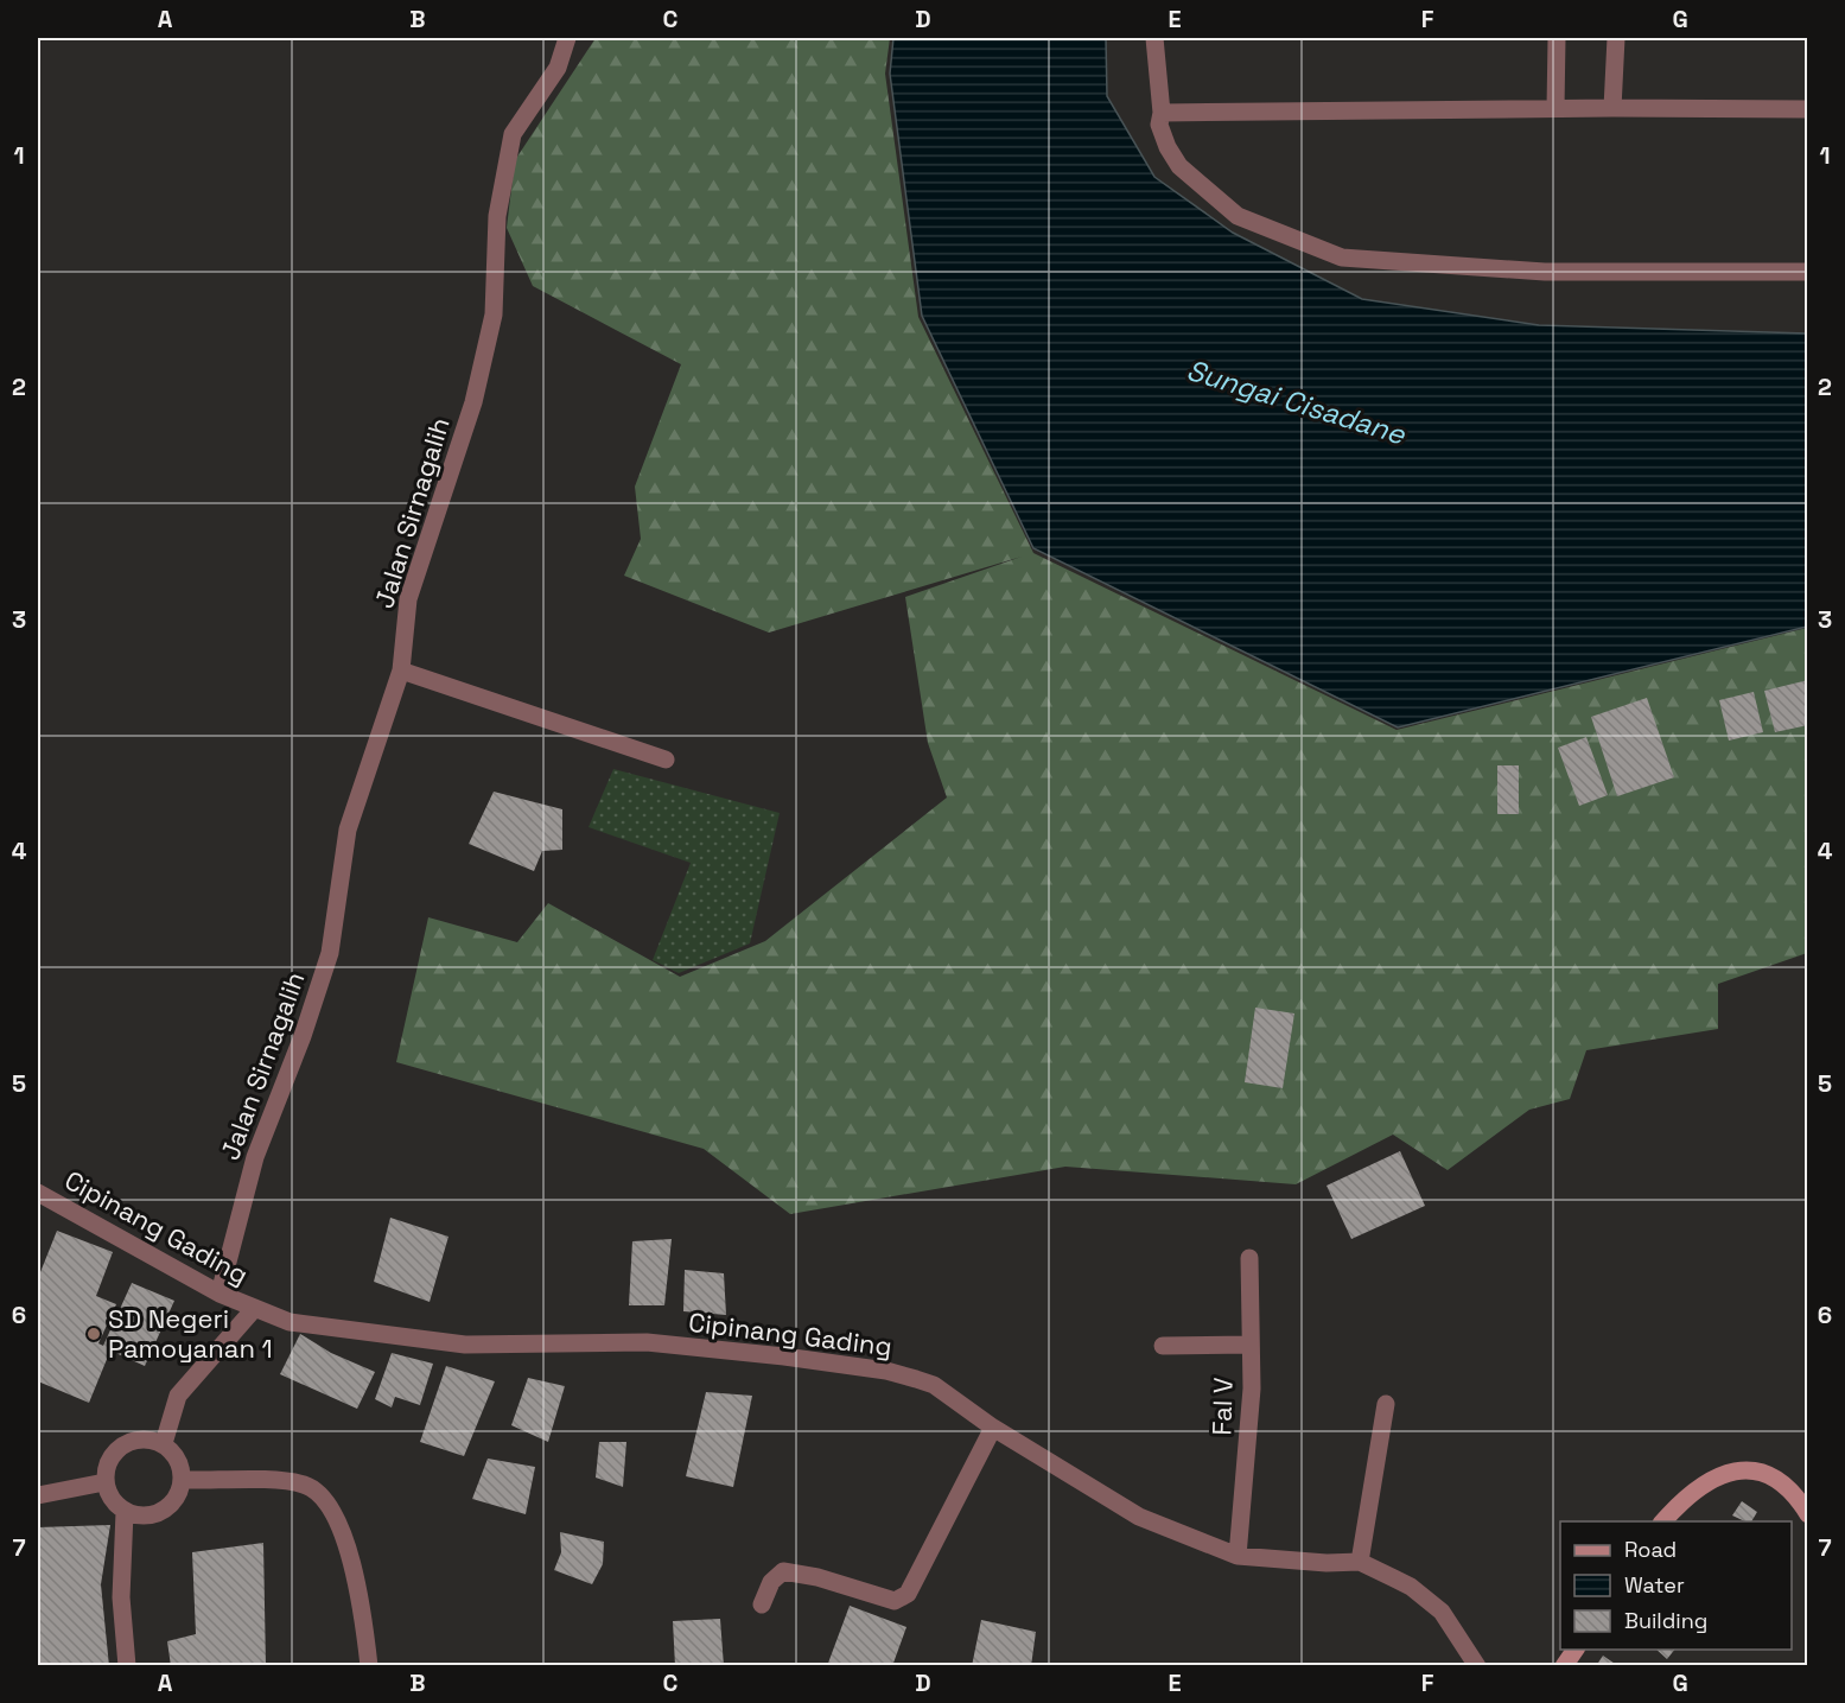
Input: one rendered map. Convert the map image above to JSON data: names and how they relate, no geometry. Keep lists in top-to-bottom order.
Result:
{
  "streets": {
    "street": ["Jalan Sirnagalih", "Cipinang Gading", "Fal V"]
  },
  "crossings": [
    ["Jalan Sirnagalih", "Cipinang Gading"],
    ["Cipinang Gading", "Fal V"]
  ],
  "water": ["Sungai Cisadane"],
  "places": ["SD Negeri Pamoyanan 1"],
  "legend": ["Road", "Water", "Building"],
  "grid": {
    "columns": [
      "A",
      "B",
      "C",
      "D",
      "E",
      "F",
      "G"
    ],
    "rows": [
      "1",
      "2",
      "3",
      "4",
      "5",
      "6",
      "7"
    ]
  }
}
